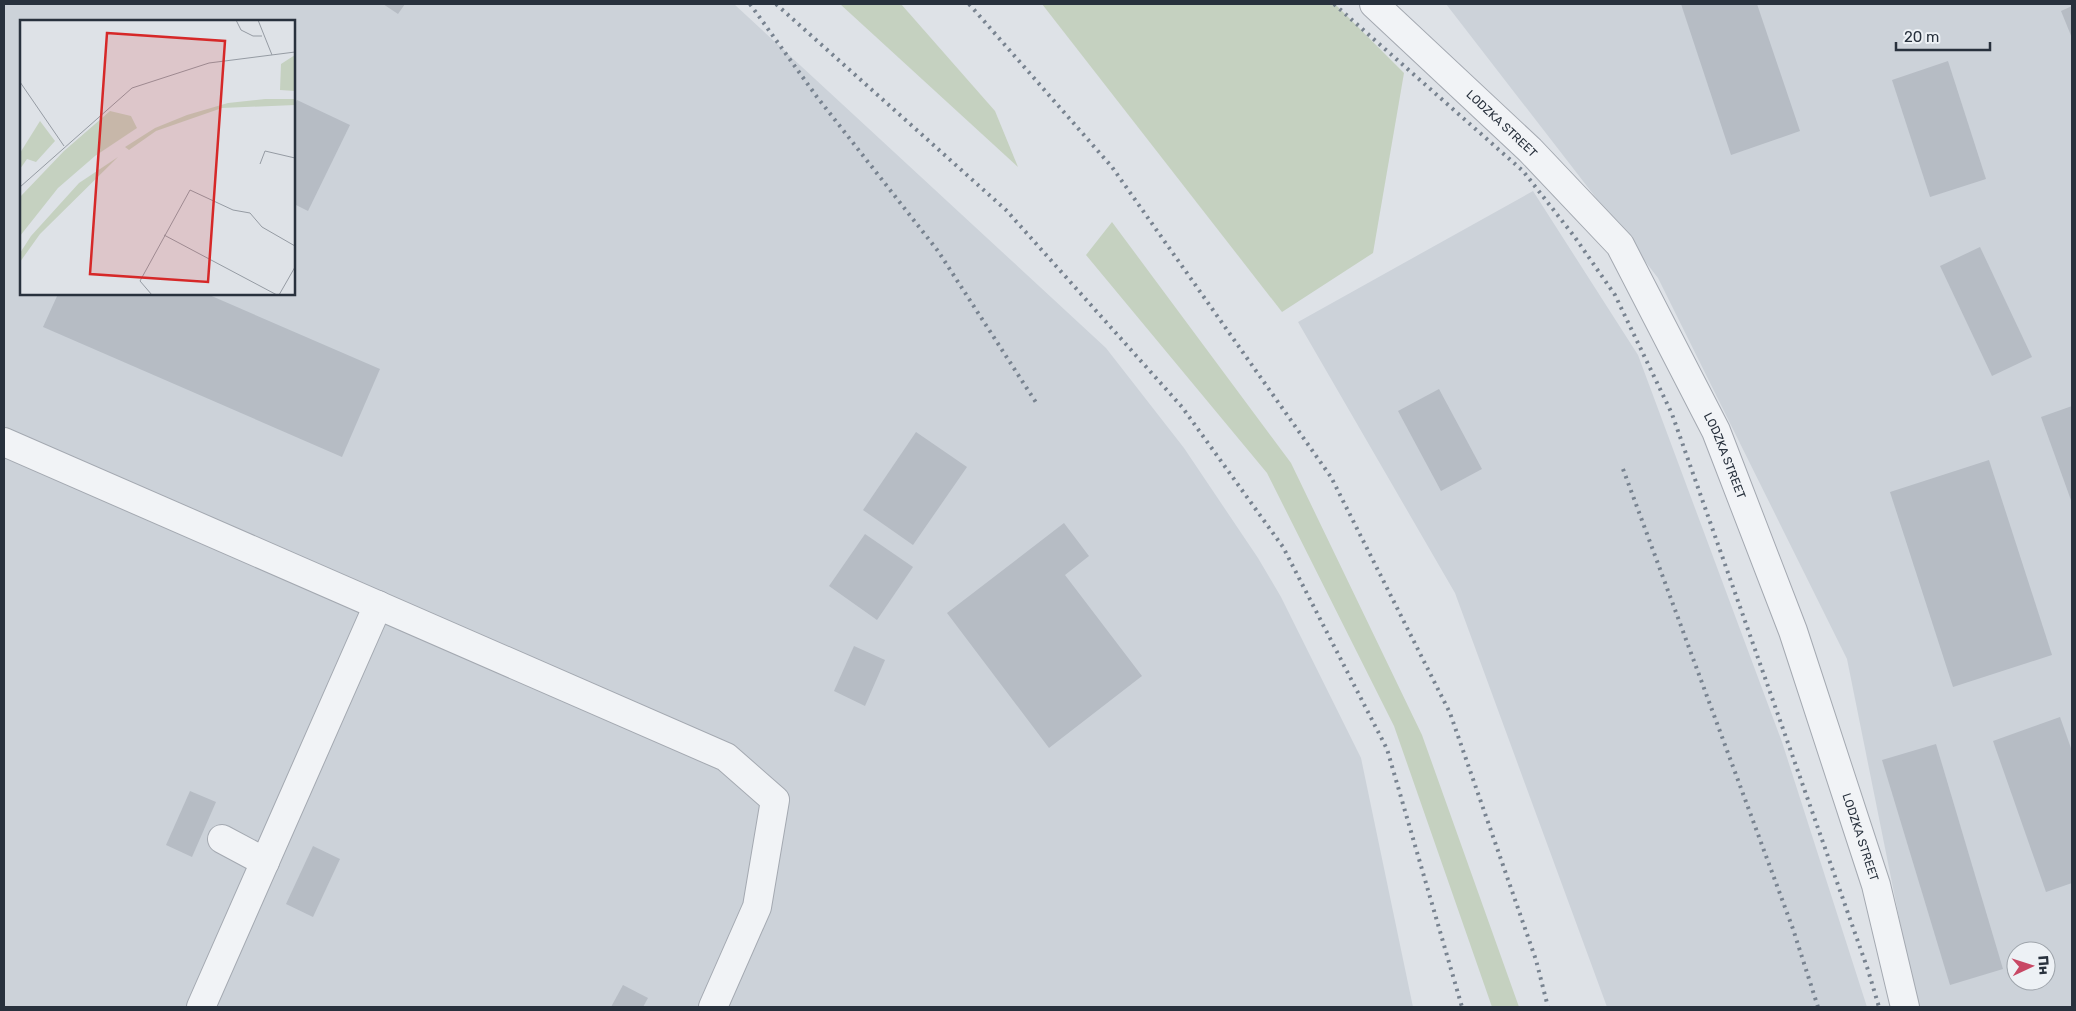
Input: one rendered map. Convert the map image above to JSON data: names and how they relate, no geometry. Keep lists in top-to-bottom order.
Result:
{
  "streets": {
    "street": ["LODZKA STREET"]
  },
  "scale_bar": "20 m",
  "north": "right"
}
